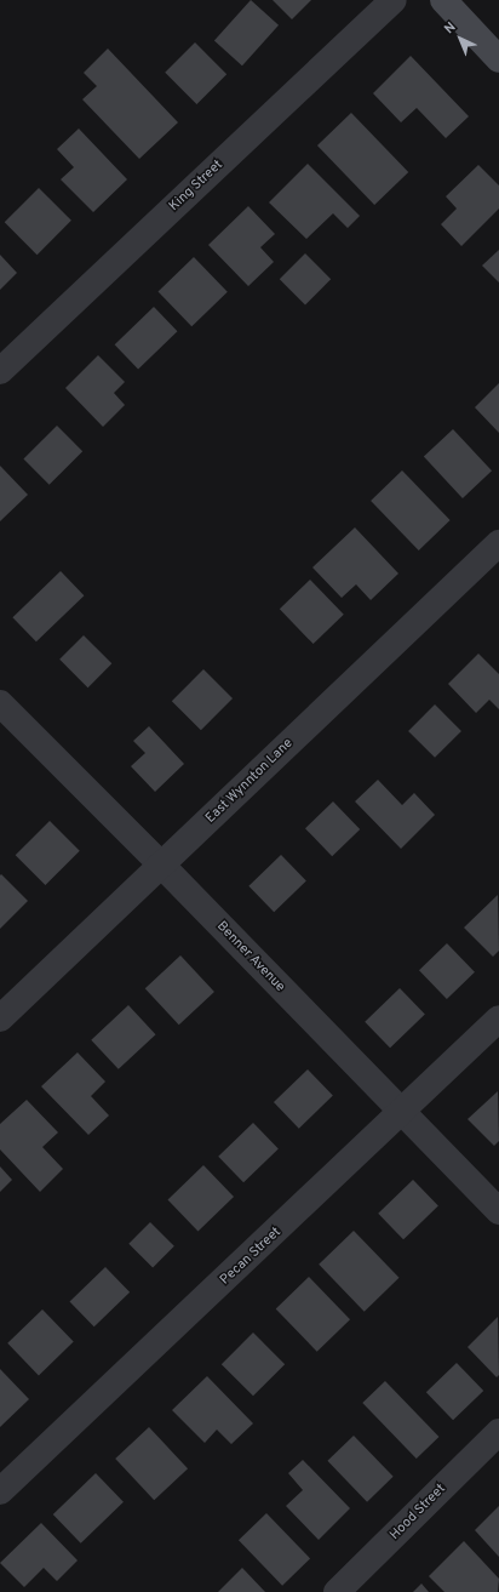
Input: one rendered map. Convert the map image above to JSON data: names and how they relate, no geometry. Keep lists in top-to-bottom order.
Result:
{
  "streets": {
    "street": [
      "King Street",
      "East Wynnton Lane",
      "Benner Avenue",
      "Pecan Street",
      "Hood Street"
    ]
  },
  "crossings": [
    ["East Wynnton Lane", "Benner Avenue"],
    ["Benner Avenue", "Pecan Street"]
  ],
  "north": "top left"
}
